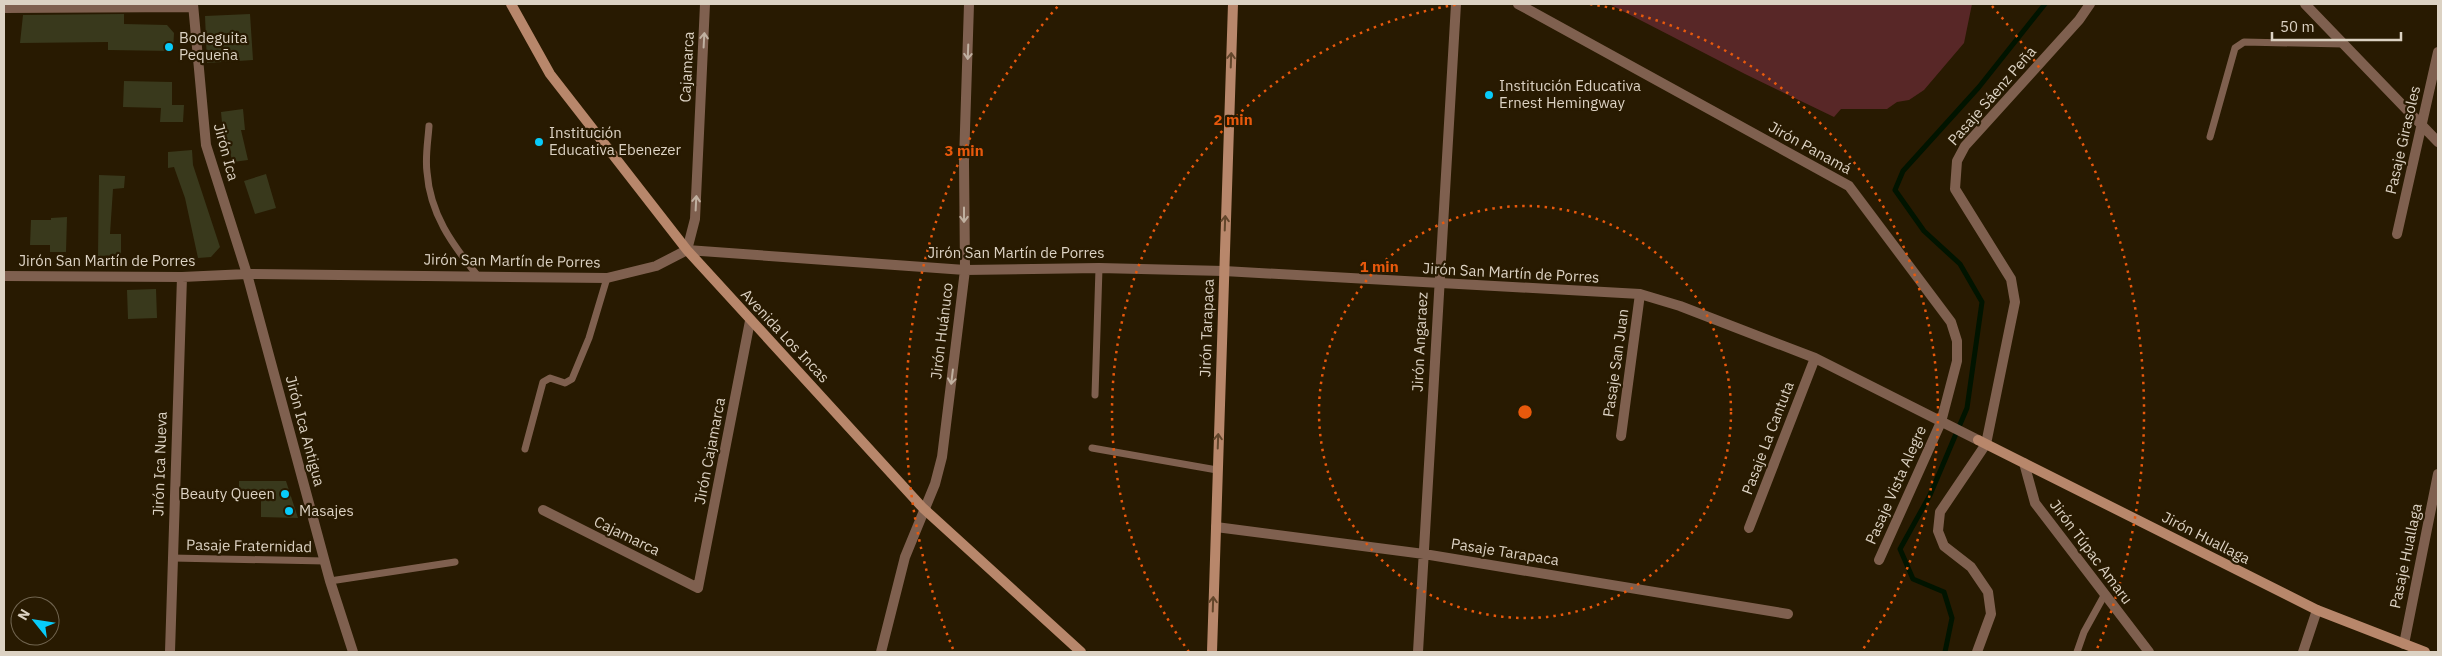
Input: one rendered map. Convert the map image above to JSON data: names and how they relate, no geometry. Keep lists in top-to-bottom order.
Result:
{
  "streets": {
    "street": [
      "Cajamarca",
      "Pasaje Sáenz Peña",
      "Pasaje Girasoles",
      "Jirón Panamá",
      "Jirón Ica",
      "Jirón San Martín de Porres",
      "Jirón Tarapaca",
      "Jirón Huánuco",
      "Avenida Los Incas",
      "Jirón Angaraez",
      "Pasaje San Juan",
      "Jirón Ica Antigua",
      "Pasaje La Cantuta",
      "Jirón Cajamarca",
      "Jirón Ica Nueva",
      "Pasaje Vista Alegre",
      "Jirón Huallaga",
      "Pasaje Tarapaca",
      "Jirón Túpac Amaru",
      "Pasaje Huallaga"
    ],
    "lane": ["Pasaje Fraternidad"]
  },
  "crossings": [
    ["Cajamarca", "Jirón San Martín de Porres"],
    ["Cajamarca", "Avenida Los Incas"],
    ["Cajamarca", "Jirón Cajamarca"],
    ["Pasaje Sáenz Peña", "Jirón San Martín de Porres"],
    ["Pasaje Sáenz Peña", "Jirón Huallaga"],
    ["Jirón Panamá", "Jirón San Martín de Porres"],
    ["Jirón Panamá", "Pasaje Vista Alegre"],
    ["Jirón Ica", "Jirón San Martín de Porres"],
    ["Jirón Ica", "Jirón Ica Antigua"],
    ["Jirón San Martín de Porres", "Jirón Tarapaca"],
    ["Jirón San Martín de Porres", "Jirón Huánuco"],
    ["Jirón San Martín de Porres", "Avenida Los Incas"],
    ["Jirón San Martín de Porres", "Jirón Angaraez"],
    ["Jirón San Martín de Porres", "Pasaje San Juan"],
    ["Jirón San Martín de Porres", "Jirón Ica Antigua"],
    ["Jirón San Martín de Porres", "Pasaje La Cantuta"],
    ["Jirón San Martín de Porres", "Jirón Ica Nueva"],
    ["Jirón San Martín de Porres", "Pasaje Vista Alegre"],
    ["Jirón San Martín de Porres", "Jirón Huallaga"],
    ["Jirón Tarapaca", "Pasaje Tarapaca"],
    ["Jirón Huánuco", "Avenida Los Incas"],
    ["Avenida Los Incas", "Jirón Cajamarca"],
    ["Jirón Angaraez", "Pasaje Tarapaca"],
    ["Jirón Ica Antigua", "Pasaje Fraternidad"],
    ["Jirón Ica Nueva", "Pasaje Fraternidad"],
    ["Jirón Huallaga", "Jirón Túpac Amaru"],
    ["Jirón Huallaga", "Pasaje Huallaga"]
  ],
  "one_way": ["Cajamarca", "Jirón Tarapaca", "Jirón Huánuco"],
  "places": [
    "Bodeguita Pequeña",
    "Institución Educativa Ernest Hemingway",
    "Institución Educativa Ebenezer",
    "Beauty Queen",
    "Masajes"
  ],
  "scale_bar": "50 m",
  "north": "top left",
  "rings": ["2 min", "3 min", "1 min"]
}
